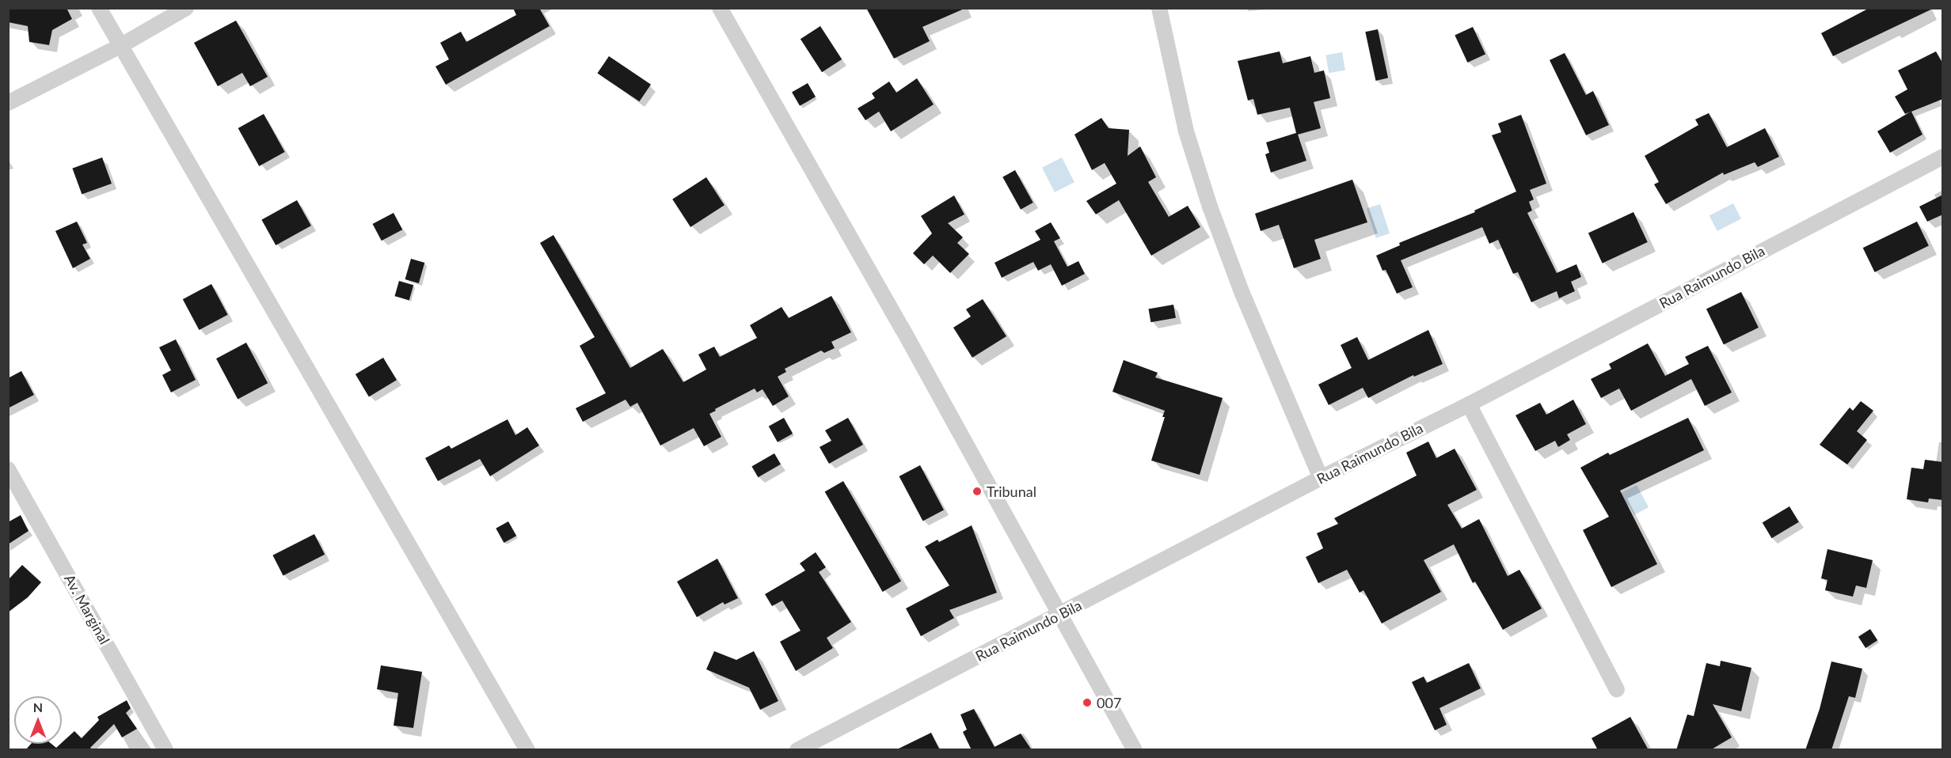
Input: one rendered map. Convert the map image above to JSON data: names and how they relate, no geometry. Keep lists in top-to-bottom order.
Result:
{
  "streets": {
    "street": ["Rua Raimundo Bila", "Av. Marginal"]
  },
  "places": ["Tribunal", "007"],
  "north": "top"
}
